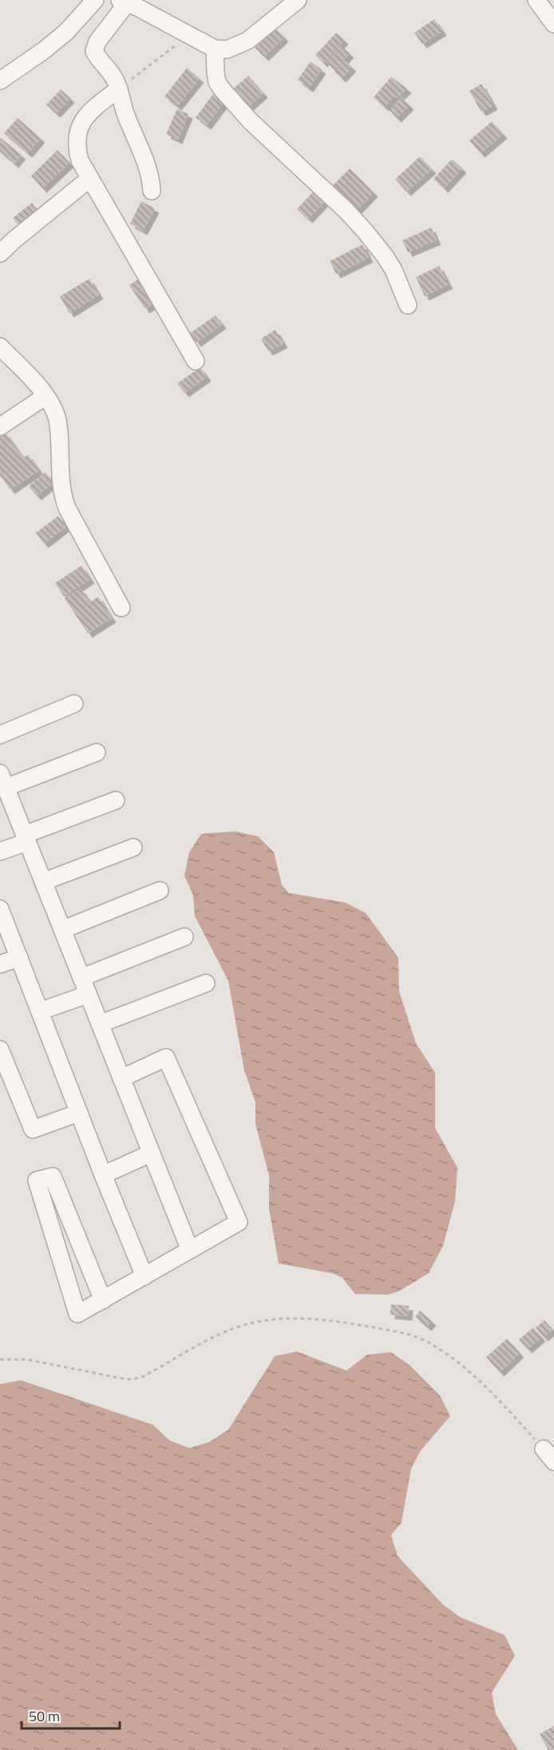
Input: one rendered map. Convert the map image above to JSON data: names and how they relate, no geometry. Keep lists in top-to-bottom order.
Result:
{
  "scale_bar": "50 m"
}
